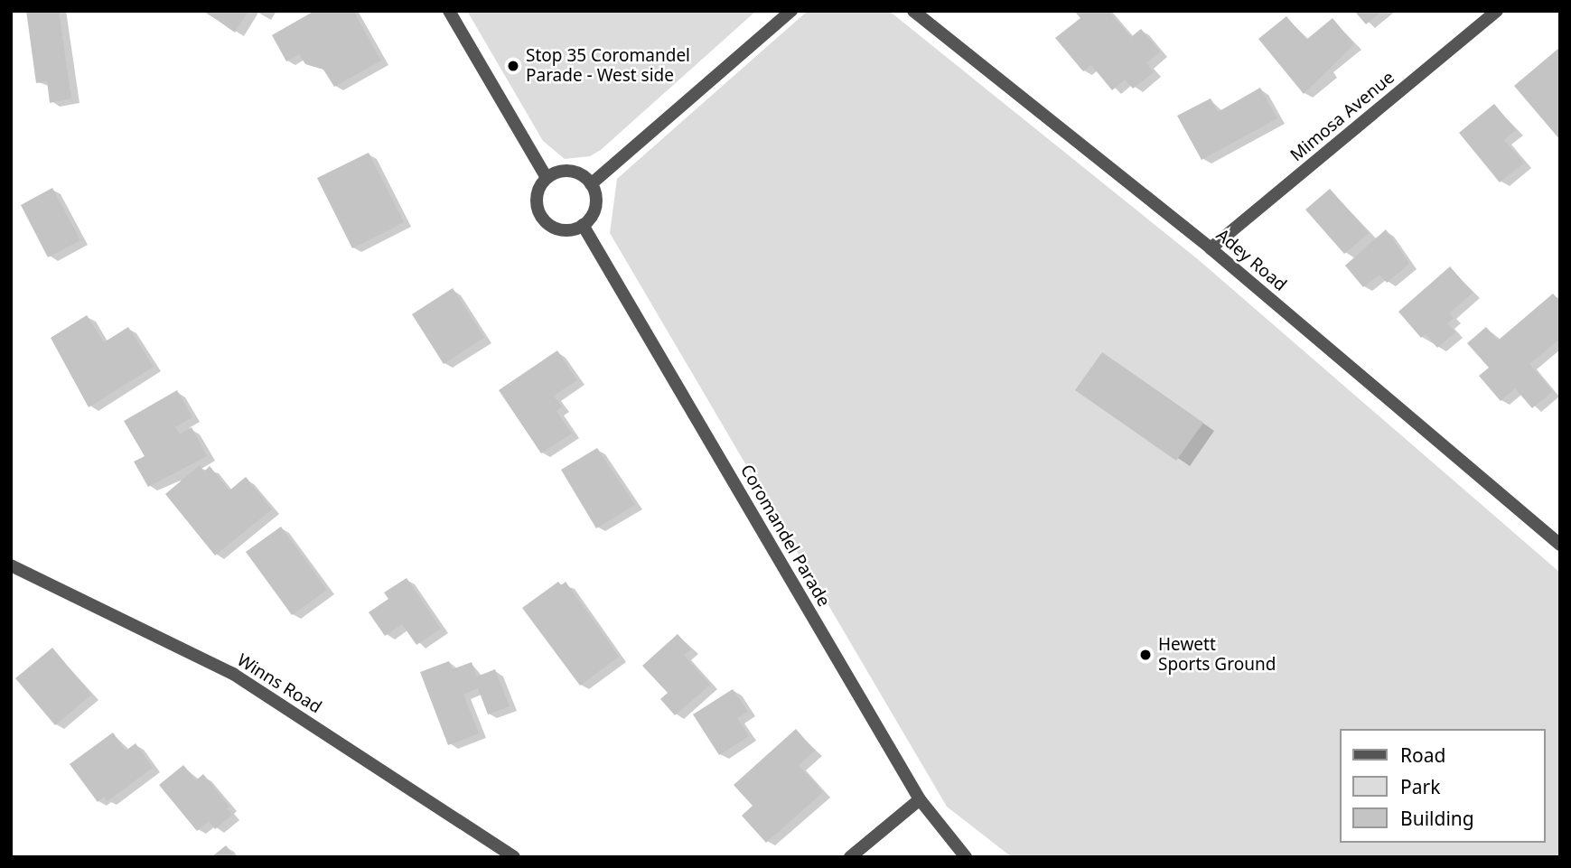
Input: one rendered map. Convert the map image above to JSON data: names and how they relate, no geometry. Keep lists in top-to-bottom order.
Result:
{
  "streets": {
    "street": [
      "Mimosa Avenue",
      "Adey Road",
      "Coromandel Parade",
      "Winns Road"
    ]
  },
  "crossings": [
    ["Mimosa Avenue", "Adey Road"]
  ],
  "places": ["Stop 35 Coromandel Parade - West side", "Hewett Sports Ground"],
  "legend": ["Road", "Park", "Building"]
}
